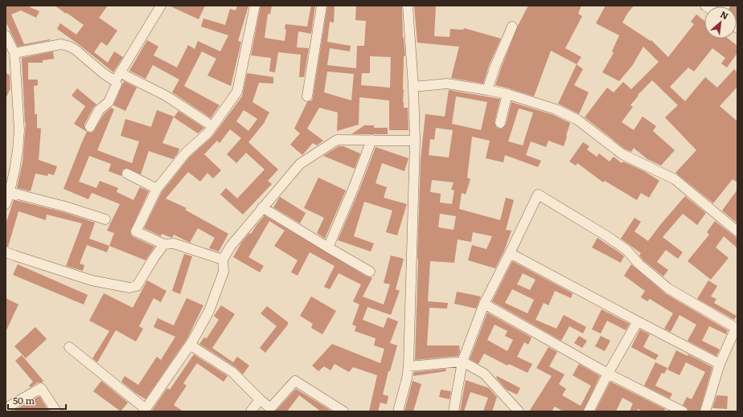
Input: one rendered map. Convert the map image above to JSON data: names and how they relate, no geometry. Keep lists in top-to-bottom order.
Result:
{
  "scale_bar": "50 m",
  "north": "top right"
}
